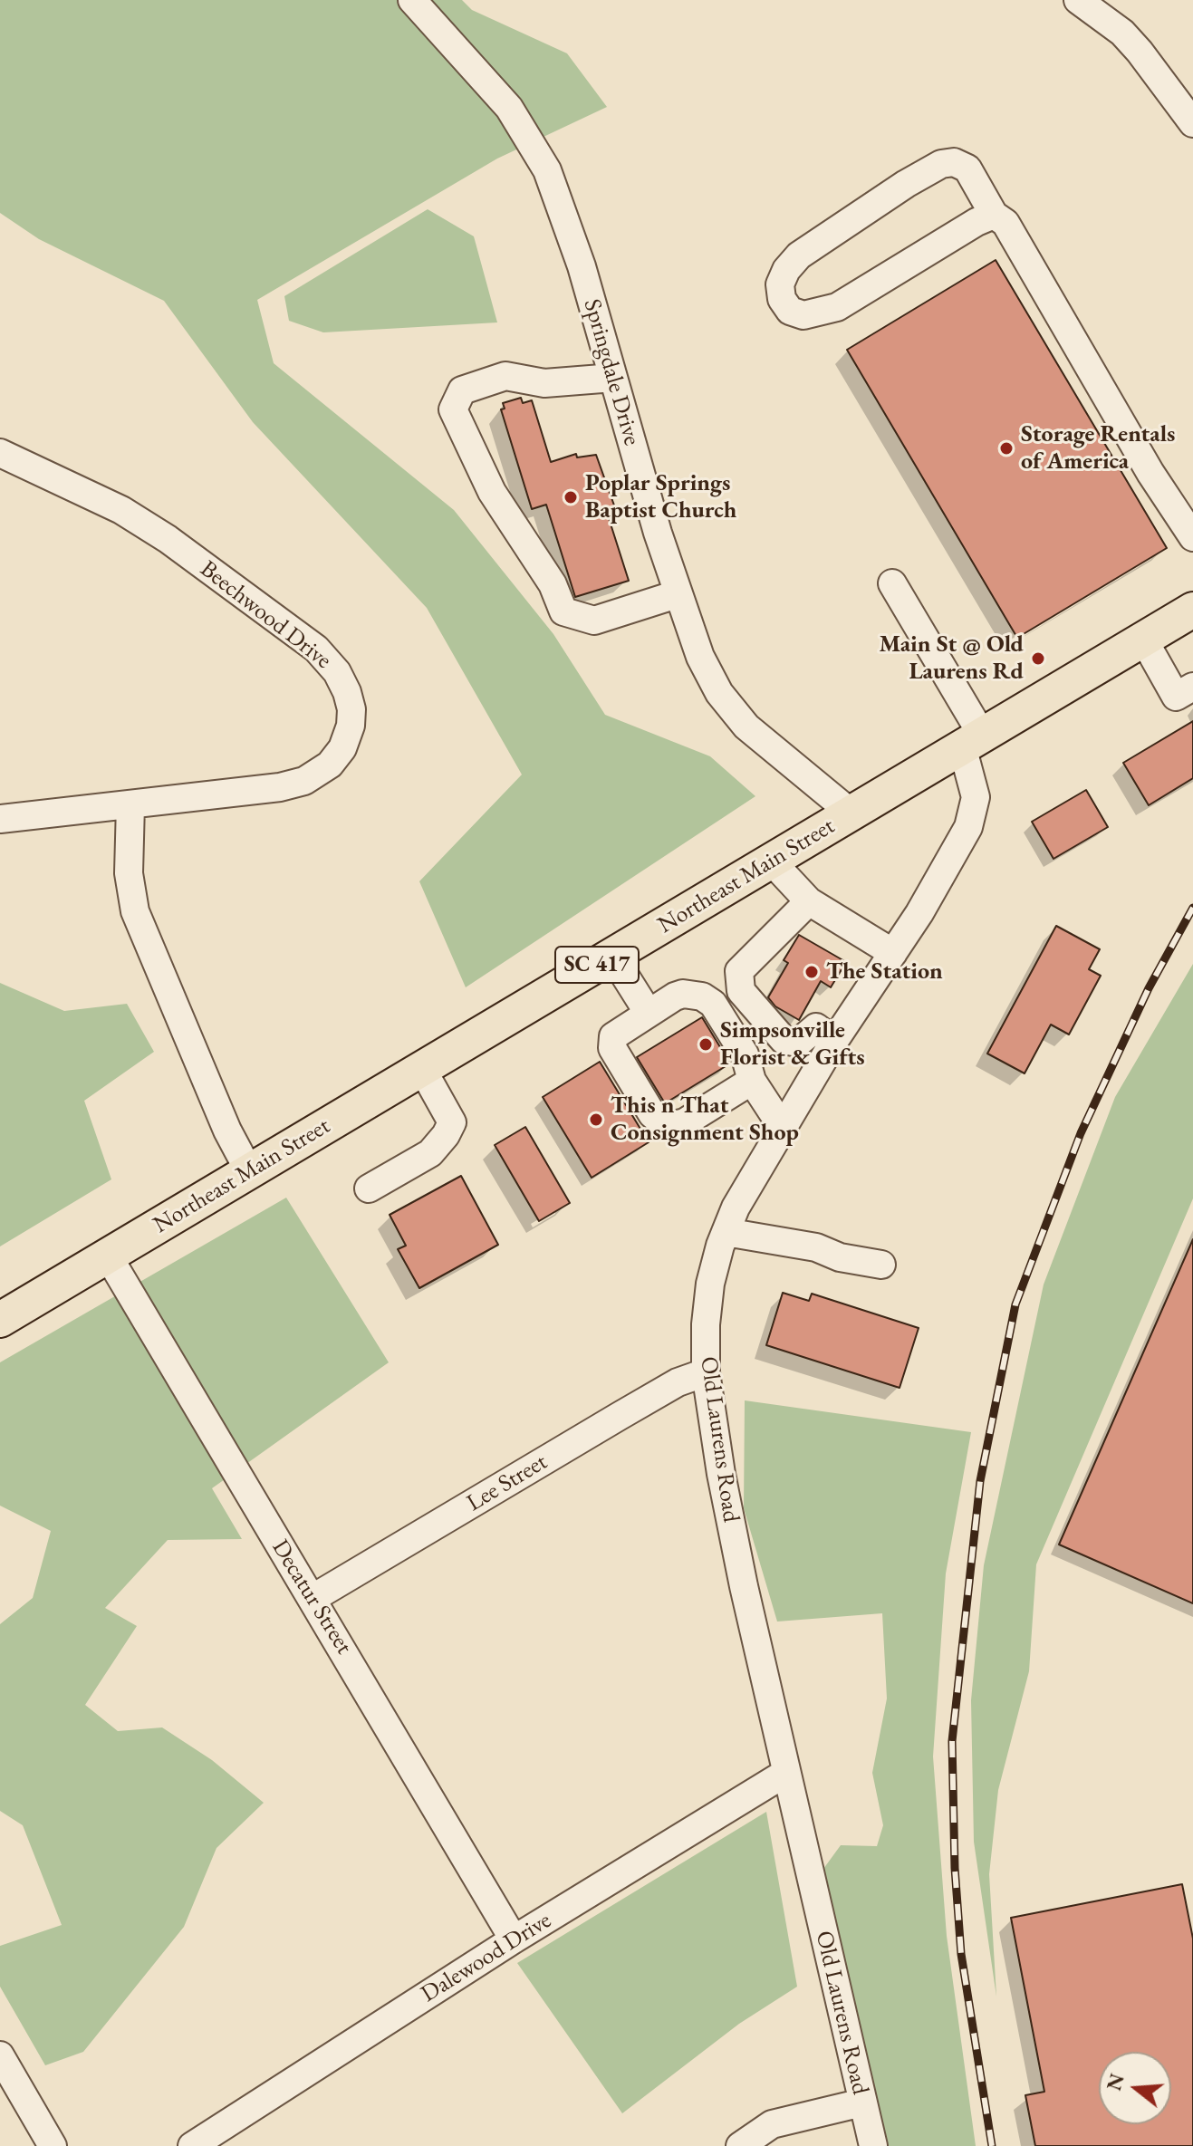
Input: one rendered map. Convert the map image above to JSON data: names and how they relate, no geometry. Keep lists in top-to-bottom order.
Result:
{
  "streets": {
    "main road": ["Northeast Main Street", "SC 417"],
    "street": [
      "Springdale Drive",
      "Beechwood Drive",
      "Old Laurens Road",
      "Lee Street",
      "Decatur Street",
      "Dalewood Drive"
    ]
  },
  "crossings": [
    ["Springdale Drive", "Northeast Main Street"],
    ["Northeast Main Street", "Old Laurens Road"],
    ["Northeast Main Street", "Decatur Street"],
    ["Old Laurens Road", "Lee Street"],
    ["Old Laurens Road", "Dalewood Drive"],
    ["Lee Street", "Decatur Street"],
    ["Decatur Street", "Dalewood Drive"]
  ],
  "places": [
    "Storage Rentals of America",
    "Poplar Springs Baptist Church",
    "Main St @ Old Laurens Rd",
    "The Station",
    "Simpsonville Florist & Gifts",
    "This n That Consignment Shop"
  ],
  "north": "left"
}
